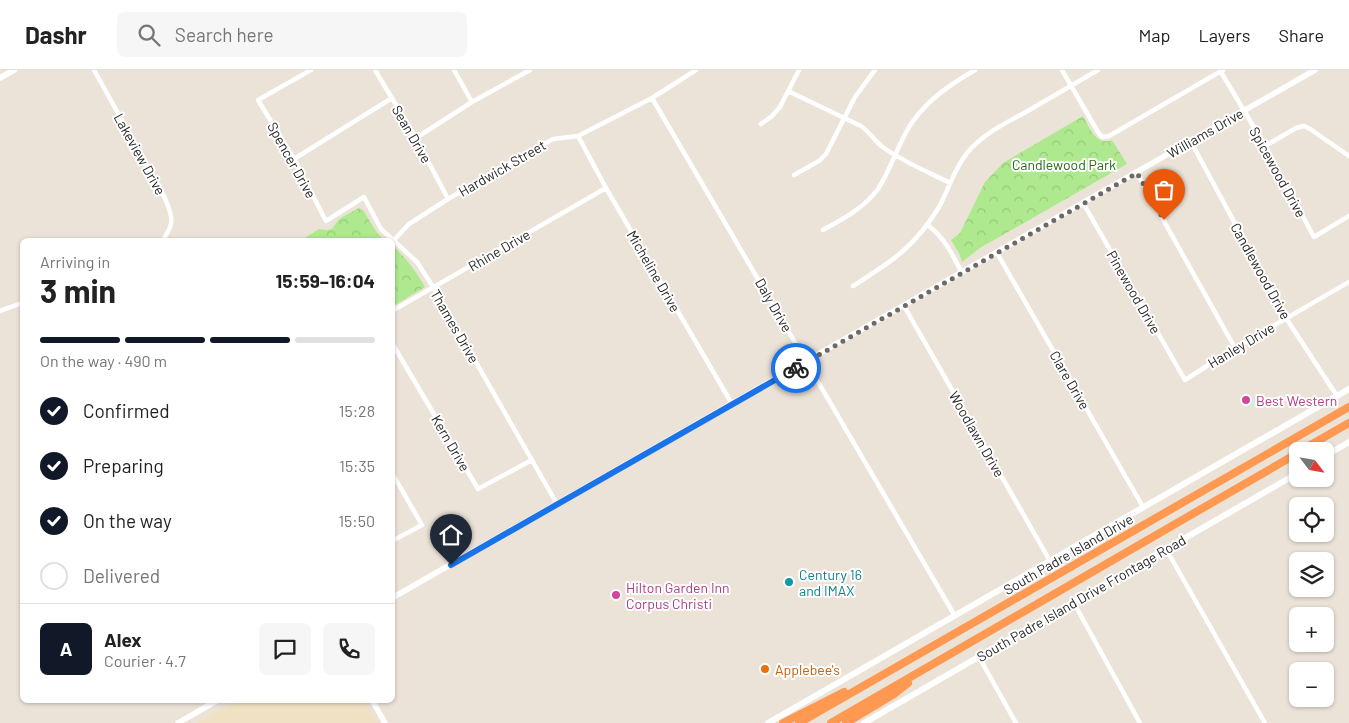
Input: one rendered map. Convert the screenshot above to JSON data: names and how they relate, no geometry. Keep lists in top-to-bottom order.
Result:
{
  "streets": {
    "highway": ["South Padre Island Drive"],
    "main road": ["South Padre Island Drive Frontage Road"],
    "street": [
      "Williams Drive",
      "Sean Drive",
      "Lakeview Drive",
      "Spencer Drive",
      "Hardwick Street",
      "Spicewood Drive",
      "Rhine Drive",
      "Micheline Drive",
      "Candlewood Drive",
      "Pinewood Drive",
      "Daly Drive",
      "Thames Drive",
      "Hanley Drive",
      "Clare Drive",
      "Woodlawn Drive",
      "Kern Drive"
    ]
  },
  "crossings": [
    ["Williams Drive", "Spicewood Drive"],
    ["Williams Drive", "Micheline Drive"],
    ["Williams Drive", "Candlewood Drive"],
    ["Williams Drive", "Pinewood Drive"],
    ["Williams Drive", "Daly Drive"],
    ["Williams Drive", "Thames Drive"],
    ["Williams Drive", "Clare Drive"],
    ["Williams Drive", "Woodlawn Drive"],
    ["Sean Drive", "Hardwick Street"],
    ["Spencer Drive", "Thames Drive"],
    ["Hardwick Street", "Micheline Drive"],
    ["Hardwick Street", "Daly Drive"],
    ["Rhine Drive", "Micheline Drive"],
    ["Rhine Drive", "Thames Drive"],
    ["Candlewood Drive", "Hanley Drive"],
    ["Pinewood Drive", "Hanley Drive"],
    ["Thames Drive", "Kern Drive"]
  ],
  "parks": ["Candlewood Park"],
  "places": [
    "Best Western",
    "Century 16 and IMAX",
    "Hilton Garden Inn Corpus Christi",
    "Applebee's"
  ],
  "north": "bottom right",
  "page": {
    "header": "Dashr",
    "search": "Search here",
    "nav": ["Map", "Layers", "Share"],
    "heading": ["3 min", "Arriving in", "15:59–16:04"],
    "panel": ["Alex", "Courier · 4.7"],
    "bar": "On the way · 490 m",
    "list": [
      ["Confirmed", "15:28"],
      ["Preparing", "15:35"],
      ["On the way", "15:50"],
      "Delivered"
    ],
    "map_buttons": ["+", "−"],
    "round": "A"
  }
}
